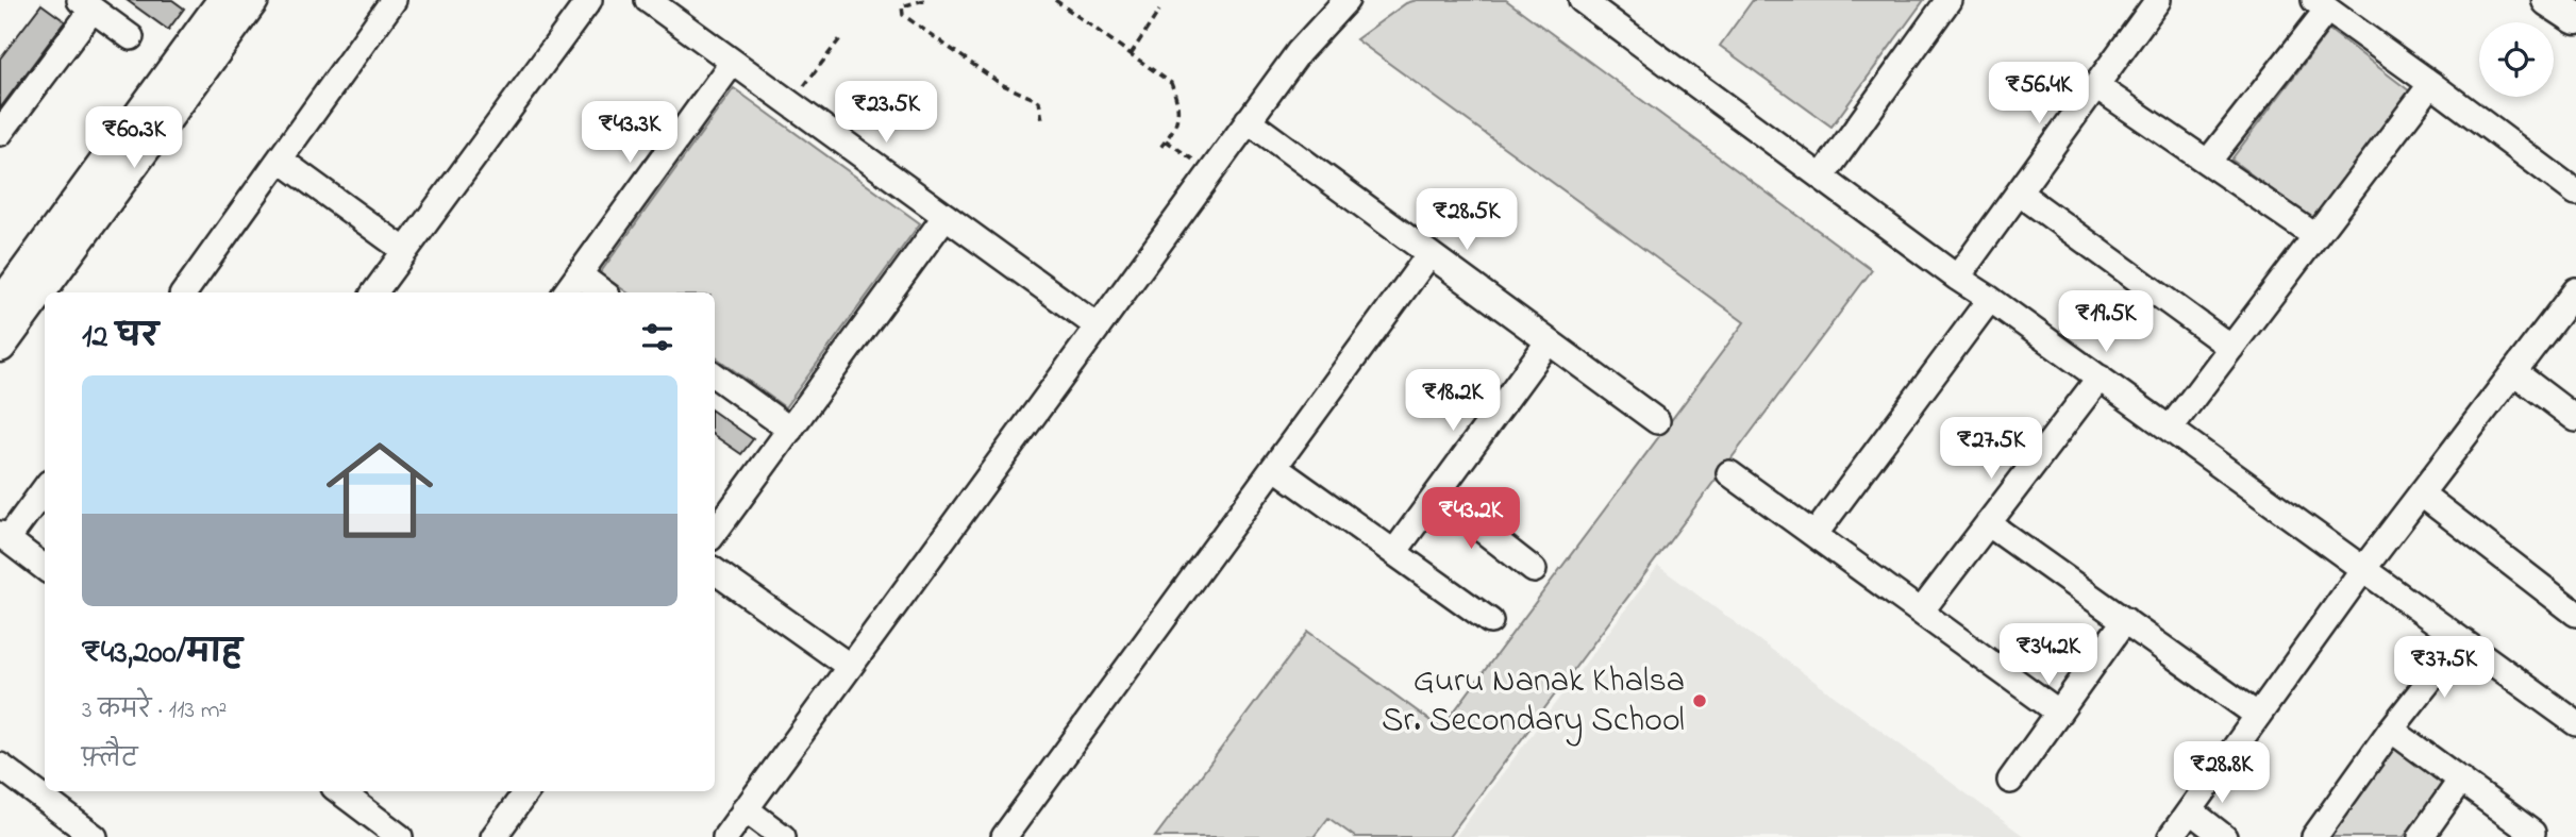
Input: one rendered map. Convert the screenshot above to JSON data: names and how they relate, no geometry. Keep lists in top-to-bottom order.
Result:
{
  "places": ["Guru Nanak Khalsa Sr. Secondary School"],
  "page": {
    "price": [
      "₹56.4K",
      "₹23.5K",
      "₹43.3K",
      "₹60.3K",
      "₹28.5K",
      "₹19.5K",
      "₹18.2K",
      "₹27.5K",
      "₹43.2K",
      "₹34.2K",
      "₹37.5K",
      "₹28.8K"
    ],
    "heading": "12 घर",
    "list": [
      {
        "name": "₹43,200/माह",
        "note": "3 कमरे · 113 m² · फ़्लैट"
      }
    ]
  }
}
